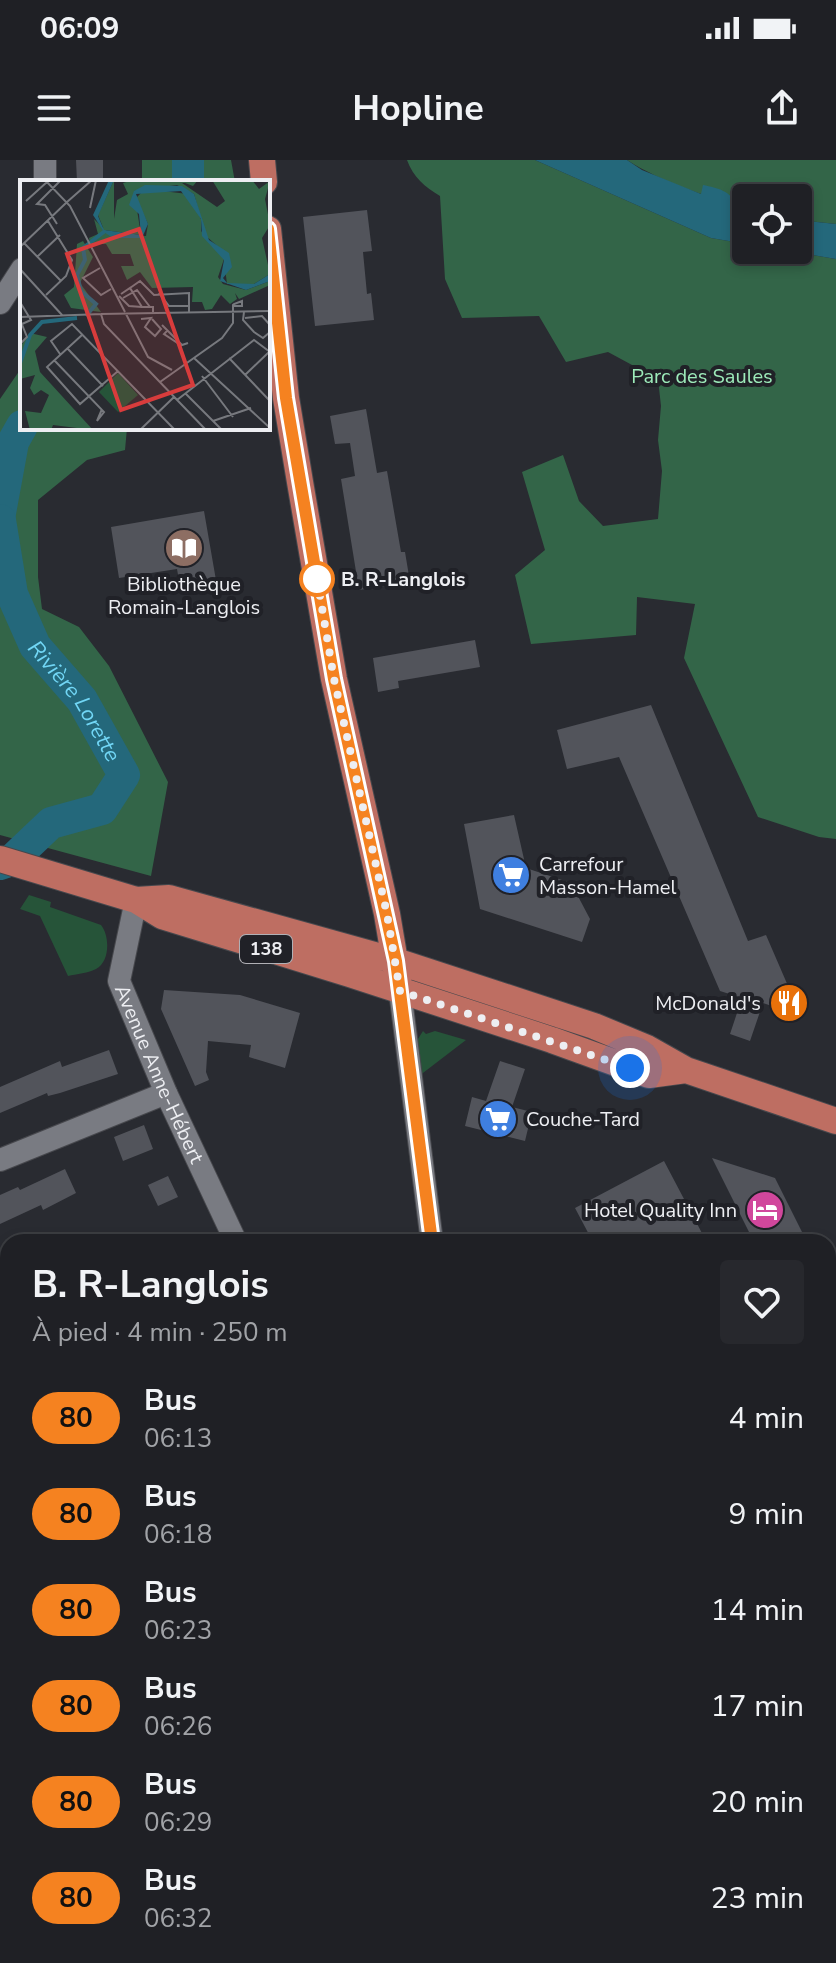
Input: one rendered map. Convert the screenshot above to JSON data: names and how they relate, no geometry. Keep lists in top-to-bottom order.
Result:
{
  "streets": {
    "main road": ["138"],
    "street": ["Avenue Anne-Hébert"]
  },
  "crossings": [
    ["138", "Avenue Anne-Hébert"]
  ],
  "water": ["Rivière Lorette"],
  "parks": ["Parc des Saules"],
  "places": {
    "library": ["Bibliothèque Romain-Langlois"],
    "other": ["B. R-Langlois"],
    "supermarket": ["Carrefour Masson-Hamel", "Couche-Tard"],
    "restaurant": ["McDonald's"],
    "hotel": ["Hotel Quality Inn"]
  },
  "lines": ["bus line 80"],
  "page": {
    "status": "06:09",
    "header": "Hopline",
    "heading": ["B. R-Langlois", "À pied · 4 min · 250 m"],
    "list": [
      {
        "mark": "80",
        "name": "Bus",
        "note": "06:13",
        "value": "4 min"
      },
      {
        "mark": "80",
        "name": "Bus",
        "note": "06:18",
        "value": "9 min"
      },
      {
        "mark": "80",
        "name": "Bus",
        "note": "06:23",
        "value": "14 min"
      },
      {
        "mark": "80",
        "name": "Bus",
        "note": "06:26",
        "value": "17 min"
      },
      {
        "mark": "80",
        "name": "Bus",
        "note": "06:29",
        "value": "20 min"
      },
      {
        "mark": "80",
        "name": "Bus",
        "note": "06:32",
        "value": "23 min"
      }
    ]
  }
}
